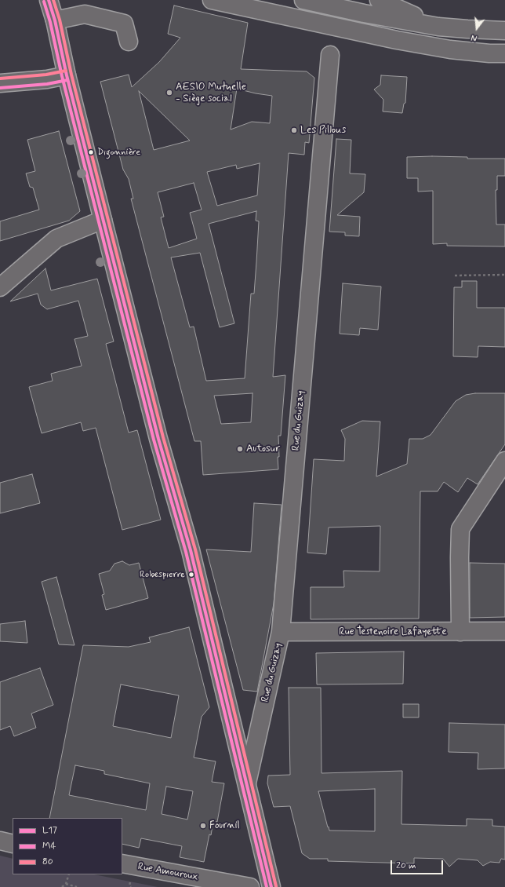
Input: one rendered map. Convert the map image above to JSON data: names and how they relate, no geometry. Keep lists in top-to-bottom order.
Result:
{
  "streets": {
    "main road": ["Rue du Guizay", "Rue Testenoire Lafayette", "Rue Amouroux"]
  },
  "crossings": [
    ["Rue du Guizay", "Rue Testenoire Lafayette"]
  ],
  "places": [
    "AESIO Mutuelle - Siège social",
    "Les Pillous",
    "Digonnière",
    "Autosur",
    "Robespierre",
    "Fournil"
  ],
  "lines": ["transit line L17", "transit line 80", "transit line M4"],
  "legend": ["L17", "M4", "80"],
  "scale_bar": "20 m",
  "north": "bottom"
}
